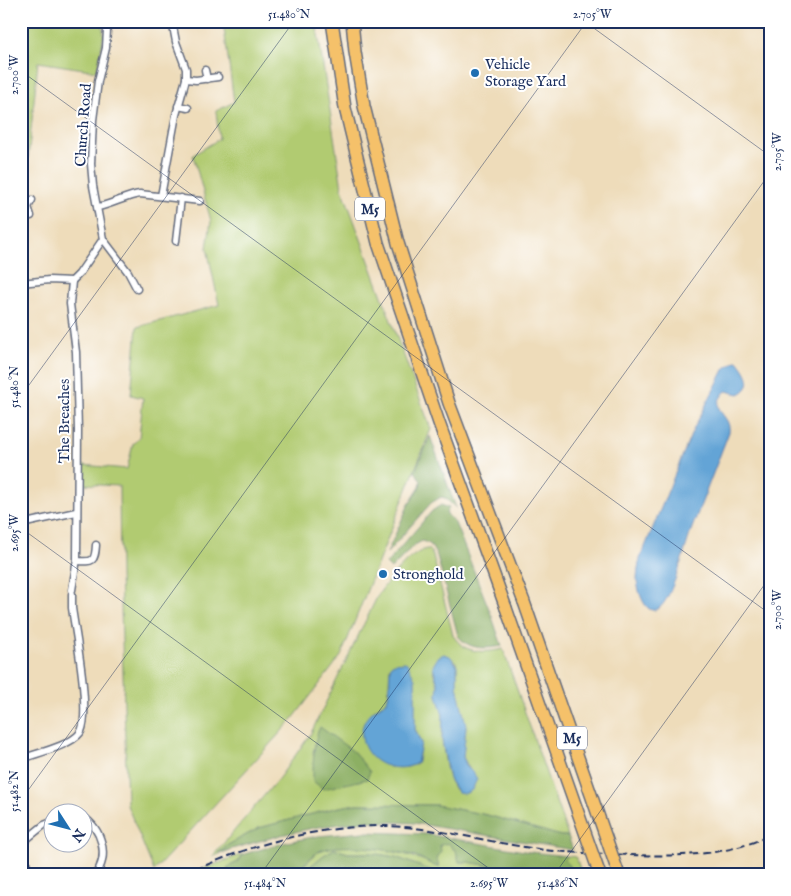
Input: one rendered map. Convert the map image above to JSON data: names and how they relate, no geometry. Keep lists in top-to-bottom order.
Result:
{
  "streets": {
    "highway": ["M5"],
    "street": ["Church Road", "The Breaches"]
  },
  "places": ["Vehicle Storage Yard", "Stronghold"],
  "north": "bottom right",
  "coordinates": [
    "51.480°N",
    "2.705°W",
    "2.700°W",
    "2.695°W",
    "51.482°N",
    "51.484°N",
    "51.486°N"
  ]
}
